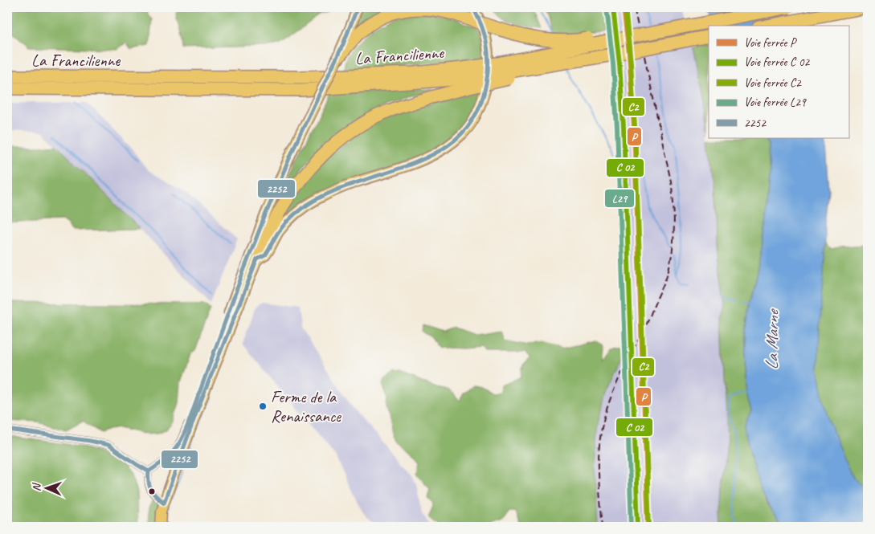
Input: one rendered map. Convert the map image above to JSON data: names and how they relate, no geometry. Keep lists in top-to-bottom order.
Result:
{
  "streets": {
    "highway": ["La Francilienne"]
  },
  "water": ["La Marne"],
  "places": ["Ferme de la Renaissance"],
  "lines": [
    "rail line P",
    "rail line C2",
    "transit line 2252",
    "rail line L29"
  ],
  "legend": [
    "Voie ferrée P",
    "Voie ferrée C 02",
    "Voie ferrée C2",
    "Voie ferrée L29",
    "2252"
  ],
  "north": "left"
}
